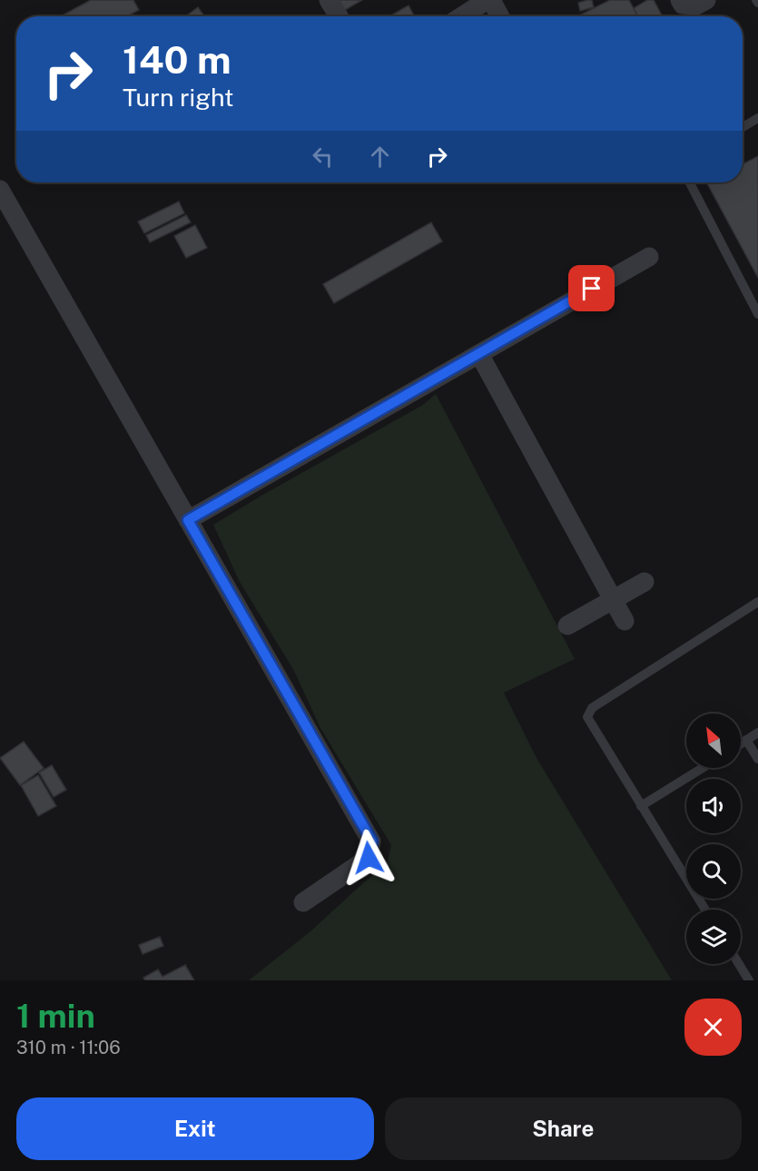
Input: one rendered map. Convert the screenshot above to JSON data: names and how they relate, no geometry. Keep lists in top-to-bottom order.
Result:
{
  "north": "top left",
  "page": {
    "turn": ["140 m", "Turn right"],
    "heading": ["1 min", "310 m · 11:06"],
    "buttons": ["Exit", "Share"]
  }
}
